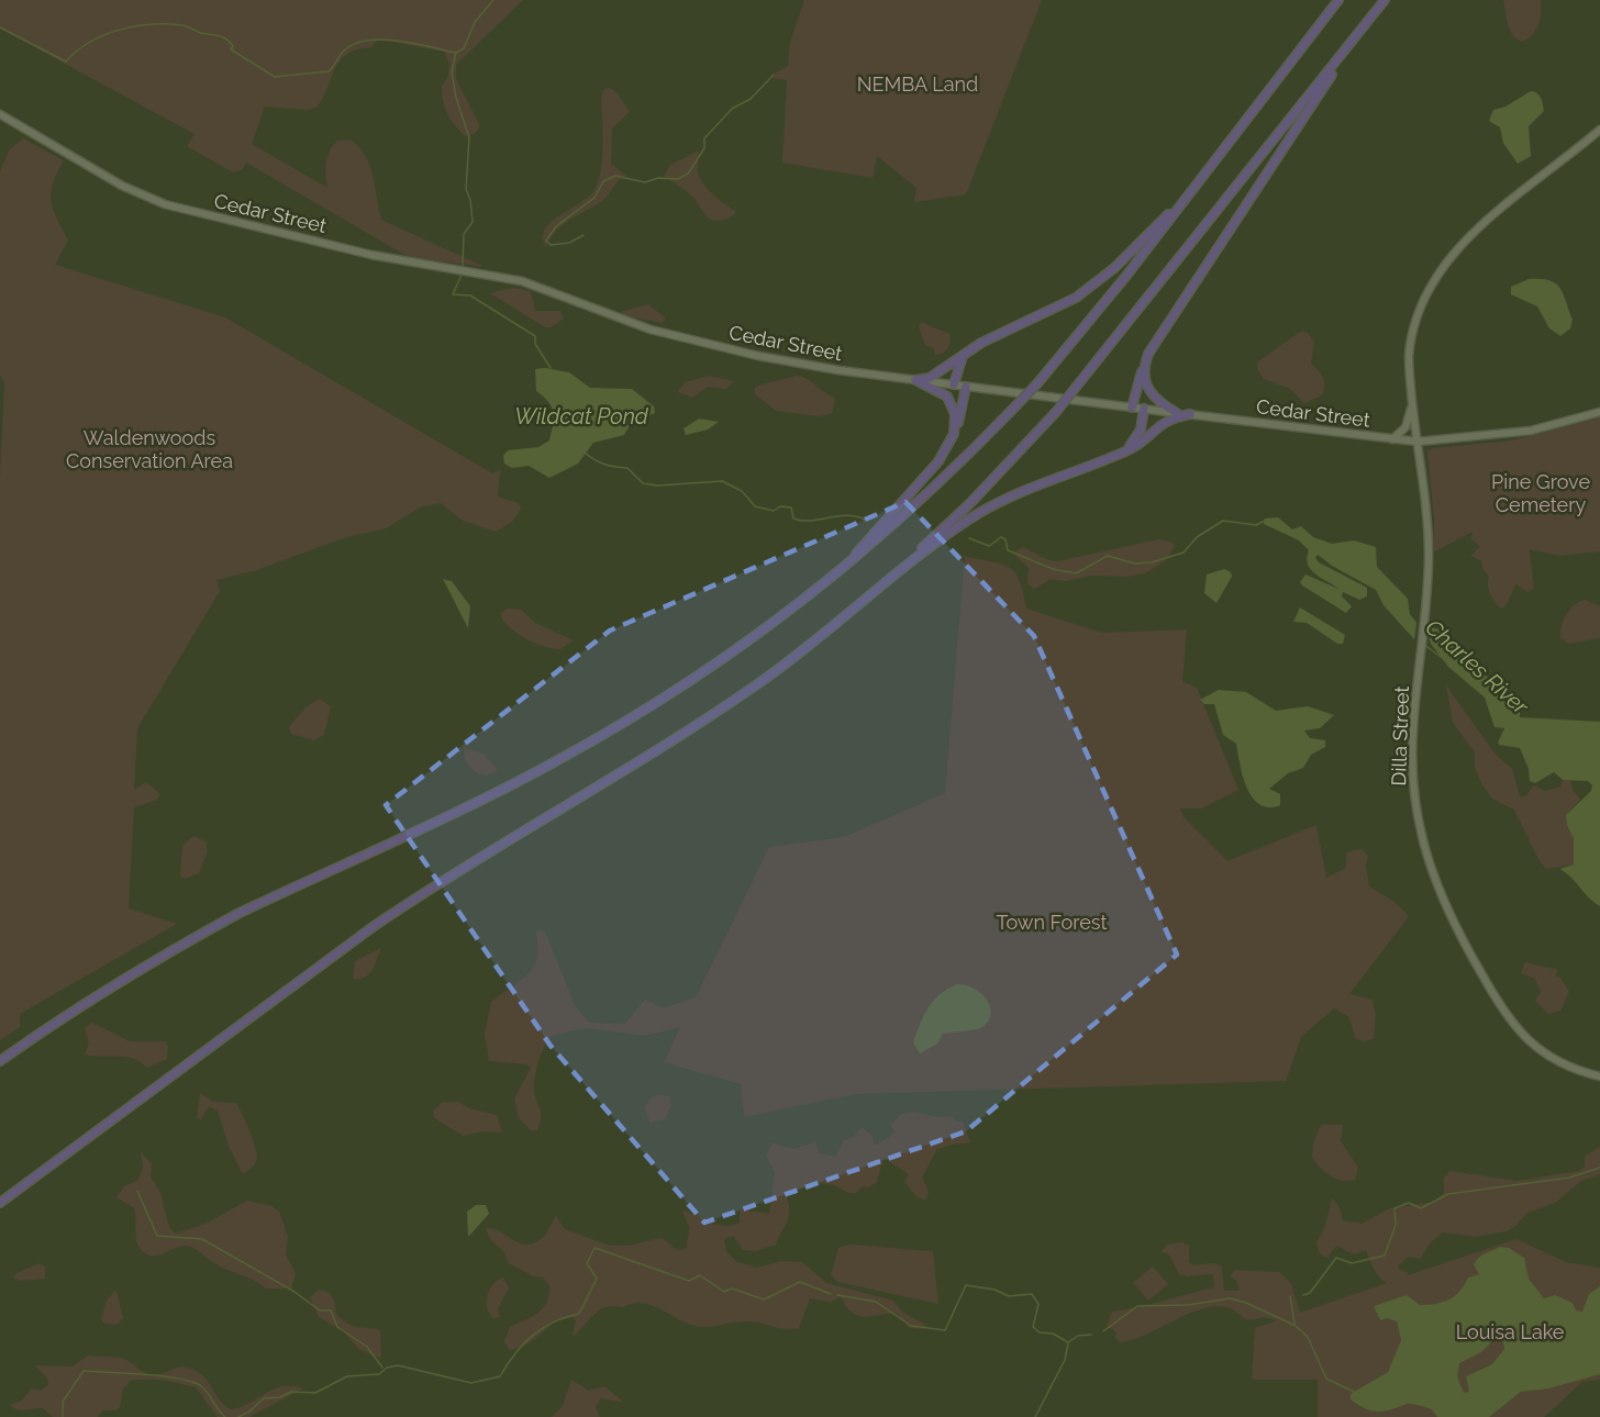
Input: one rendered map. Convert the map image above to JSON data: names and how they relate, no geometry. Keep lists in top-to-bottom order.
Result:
{
  "streets": {
    "main road": ["Cedar Street", "Dilla Street"]
  },
  "crossings": [
    ["Cedar Street", "Dilla Street"]
  ],
  "water": ["Wildcat Pond", "Charles River"],
  "parks": [
    "NEMBA Land",
    "Waldenwoods Conservation Area",
    "Pine Grove Cemetery",
    "Town Forest",
    "Louisa Lake"
  ]
}
